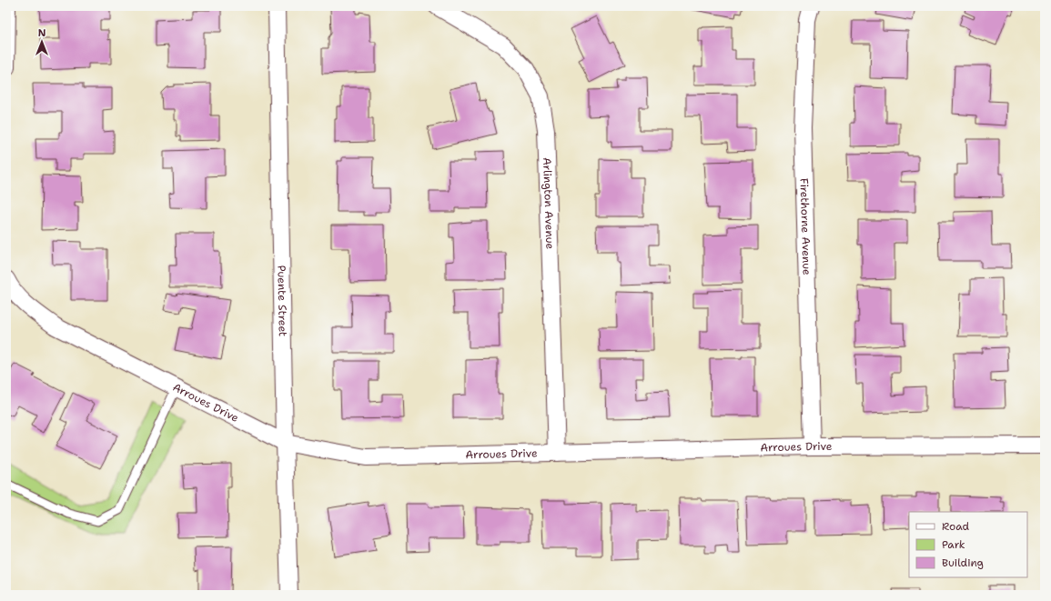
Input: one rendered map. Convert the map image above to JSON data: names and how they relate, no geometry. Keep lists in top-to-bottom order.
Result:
{
  "streets": {
    "street": [
      "Arlington Avenue",
      "Firethorne Avenue",
      "Puente Street",
      "Arroues Drive"
    ]
  },
  "crossings": [
    ["Arlington Avenue", "Arroues Drive"],
    ["Firethorne Avenue", "Arroues Drive"],
    ["Puente Street", "Arroues Drive"]
  ],
  "legend": ["Road", "Park", "Building"],
  "north": "top"
}
